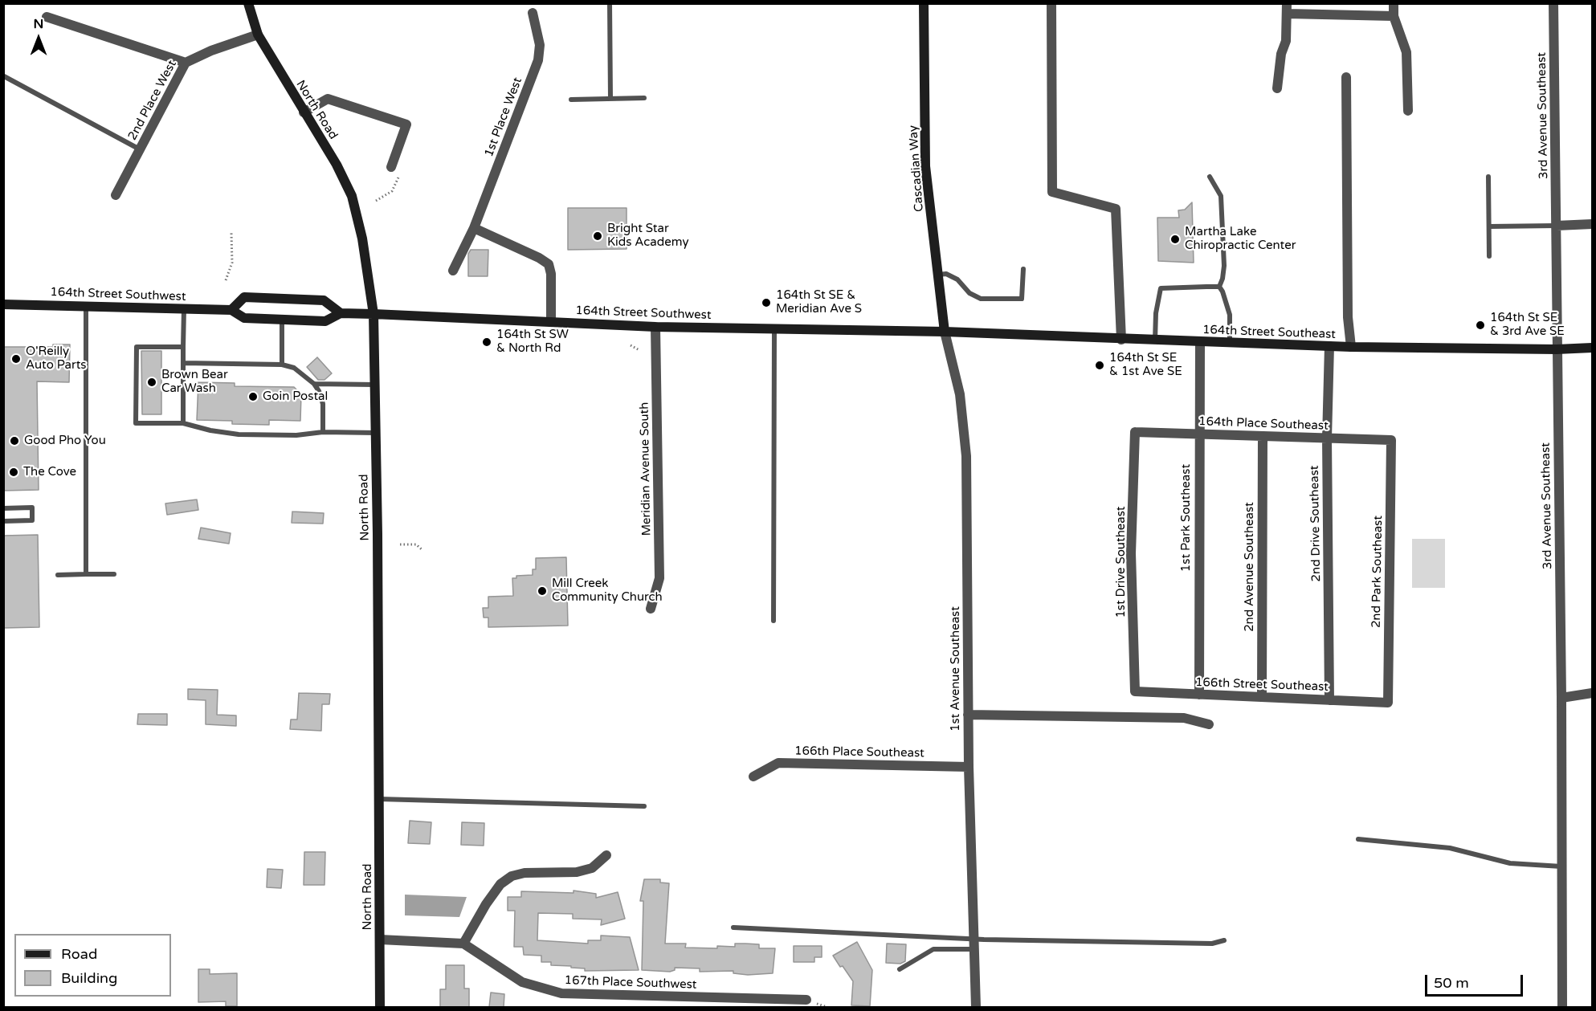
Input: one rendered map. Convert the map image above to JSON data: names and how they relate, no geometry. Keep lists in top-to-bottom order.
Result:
{
  "streets": {
    "main road": [
      "North Road",
      "Cascadian Way",
      "164th Street Southwest",
      "164th Street Southeast"
    ],
    "street": [
      "2nd Place West",
      "3rd Avenue Southeast",
      "1st Place West",
      "164th Place Southeast",
      "Meridian Avenue South",
      "1st Park Southeast",
      "2nd Drive Southeast",
      "1st Drive Southeast",
      "2nd Avenue Southeast",
      "2nd Park Southeast",
      "1st Avenue Southeast",
      "166th Street Southeast",
      "166th Place Southeast",
      "167th Place Southwest"
    ]
  },
  "crossings": [
    ["2nd Place West", "North Road"],
    ["North Road", "164th Street Southwest"],
    ["3rd Avenue Southeast", "164th Street Southeast"],
    ["Cascadian Way", "164th Street Southwest"],
    ["Cascadian Way", "164th Street Southeast"],
    ["Cascadian Way", "1st Avenue Southeast"],
    ["164th Street Southwest", "164th Street Southeast"],
    ["164th Street Southwest", "Meridian Avenue South"],
    ["164th Street Southwest", "1st Avenue Southeast"],
    ["164th Street Southeast", "1st Park Southeast"],
    ["164th Street Southeast", "2nd Drive Southeast"],
    ["164th Street Southeast", "1st Avenue Southeast"],
    ["164th Place Southeast", "1st Park Southeast"],
    ["164th Place Southeast", "2nd Drive Southeast"],
    ["164th Place Southeast", "1st Drive Southeast"],
    ["164th Place Southeast", "2nd Avenue Southeast"],
    ["164th Place Southeast", "2nd Park Southeast"],
    ["1st Park Southeast", "166th Street Southeast"],
    ["2nd Drive Southeast", "166th Street Southeast"],
    ["1st Drive Southeast", "166th Street Southeast"],
    ["2nd Avenue Southeast", "166th Street Southeast"],
    ["2nd Park Southeast", "166th Street Southeast"],
    ["1st Avenue Southeast", "166th Place Southeast"]
  ],
  "places": [
    "Bright Star Kids Academy",
    "Martha Lake Chiropractic Center",
    "164th St SE & Meridian Ave S",
    "164th St SE & 3rd Ave SE",
    "164th St SW & North Rd",
    "O'Reilly Auto Parts",
    "164th St SE & 1st Ave SE",
    "Brown Bear Car Wash",
    "Goin Postal",
    "Good Pho You",
    "The Cove",
    "Mill Creek Community Church"
  ],
  "legend": ["Road", "Building"],
  "scale_bar": "50 m",
  "north": "top"
}
